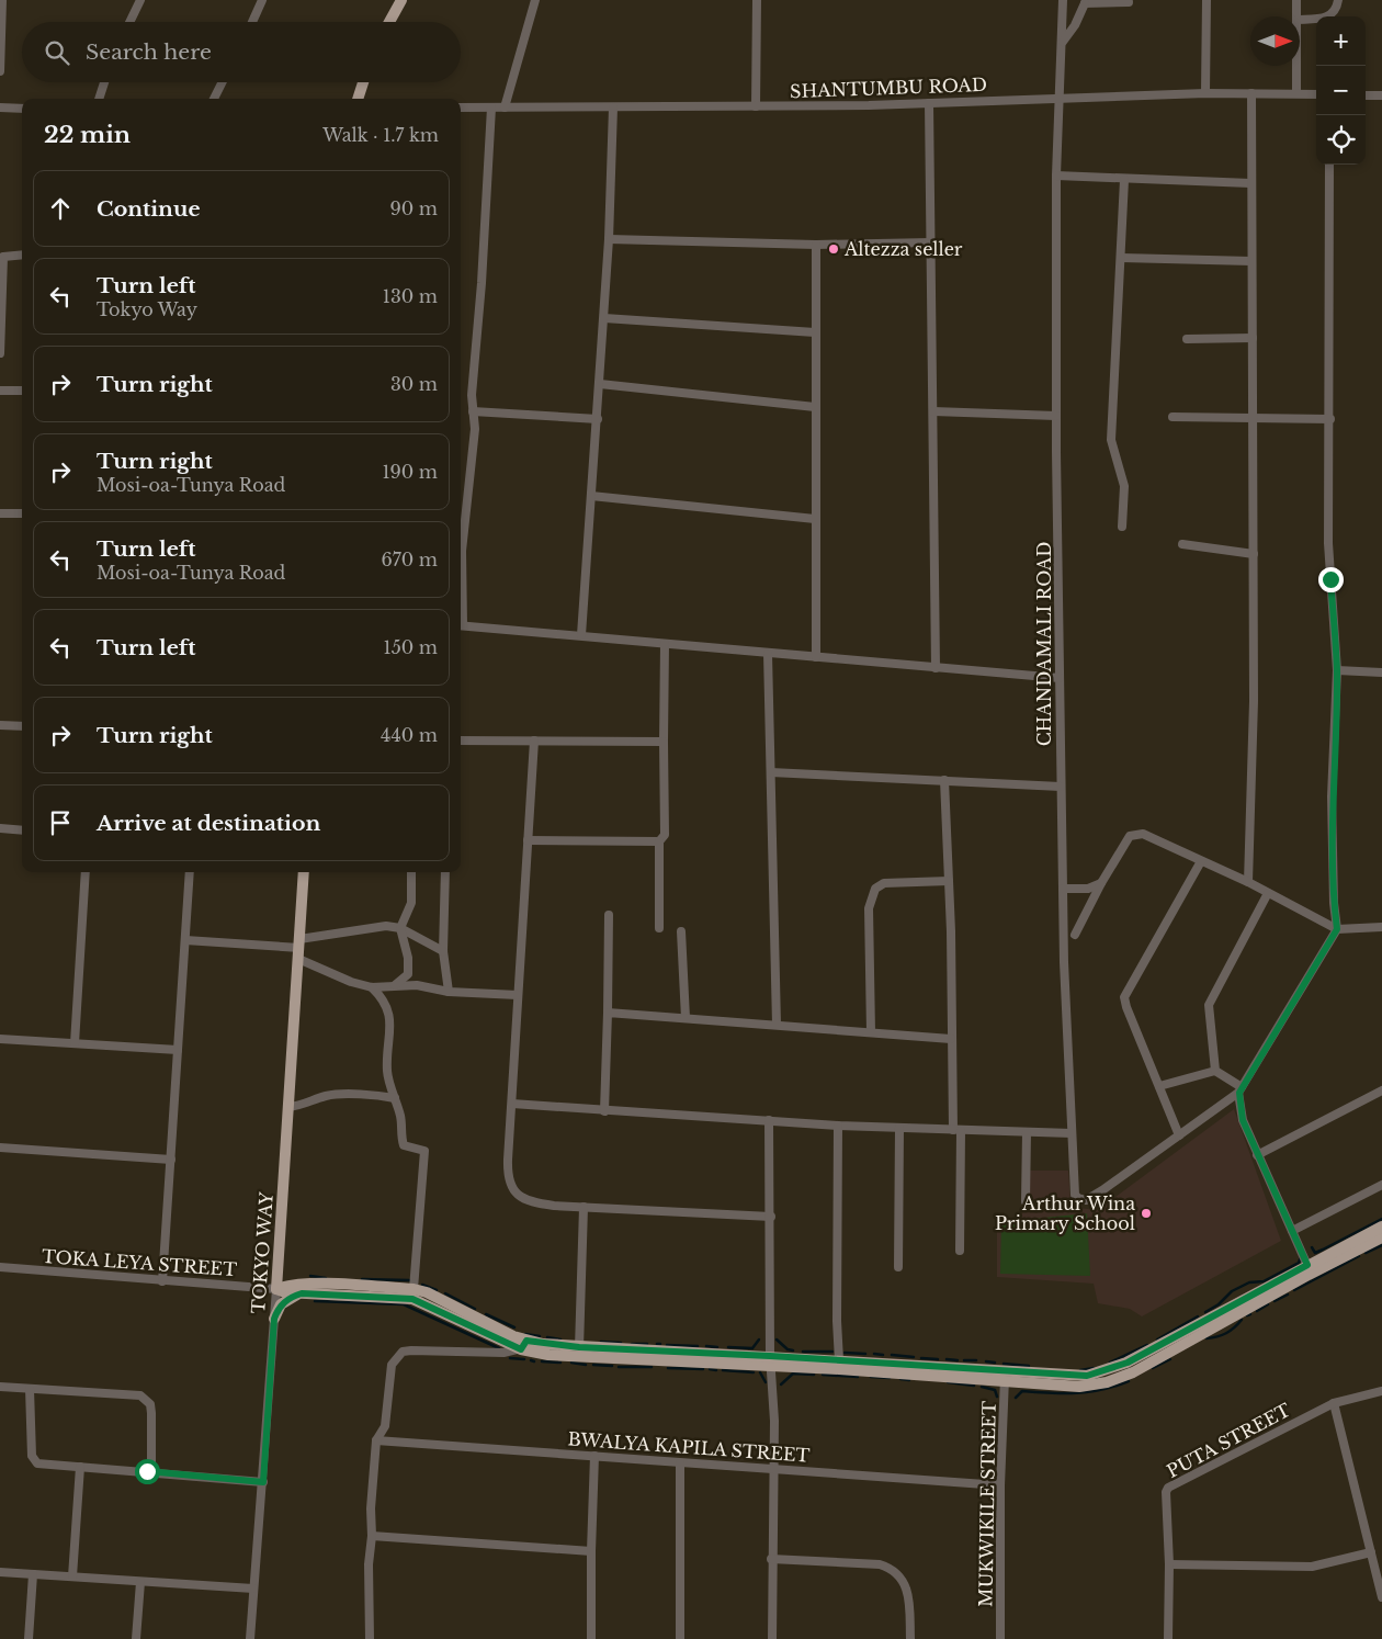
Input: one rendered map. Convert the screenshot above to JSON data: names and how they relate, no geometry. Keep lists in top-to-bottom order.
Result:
{
  "streets": {
    "main road": ["TOKYO WAY"],
    "street": [
      "SHANTUMBU ROAD",
      "CHANDAMALI ROAD",
      "TOKA LEYA STREET",
      "PUTA STREET",
      "BWALYA KAPILA STREET",
      "MUKWIKILE STREET"
    ]
  },
  "crossings": [
    ["SHANTUMBU ROAD", "CHANDAMALI ROAD"],
    ["TOKYO WAY", "TOKA LEYA STREET"],
    ["BWALYA KAPILA STREET", "MUKWIKILE STREET"]
  ],
  "places": ["Altezza seller", "Arthur Wina Primary School"],
  "north": "right",
  "page": {
    "map_buttons": ["+", "−"],
    "search": "Search here",
    "heading": ["22 min", "Walk · 1.7 km"],
    "list": [
      ["Continue", "90 m"],
      ["Turn left", "Tokyo Way", "130 m"],
      ["Turn right", "30 m"],
      ["Turn right", "Mosi-oa-Tunya Road", "190 m"],
      ["Turn left", "Mosi-oa-Tunya Road", "670 m"],
      ["Turn left", "150 m"],
      ["Turn right", "440 m"],
      "Arrive at destination"
    ]
  }
}
